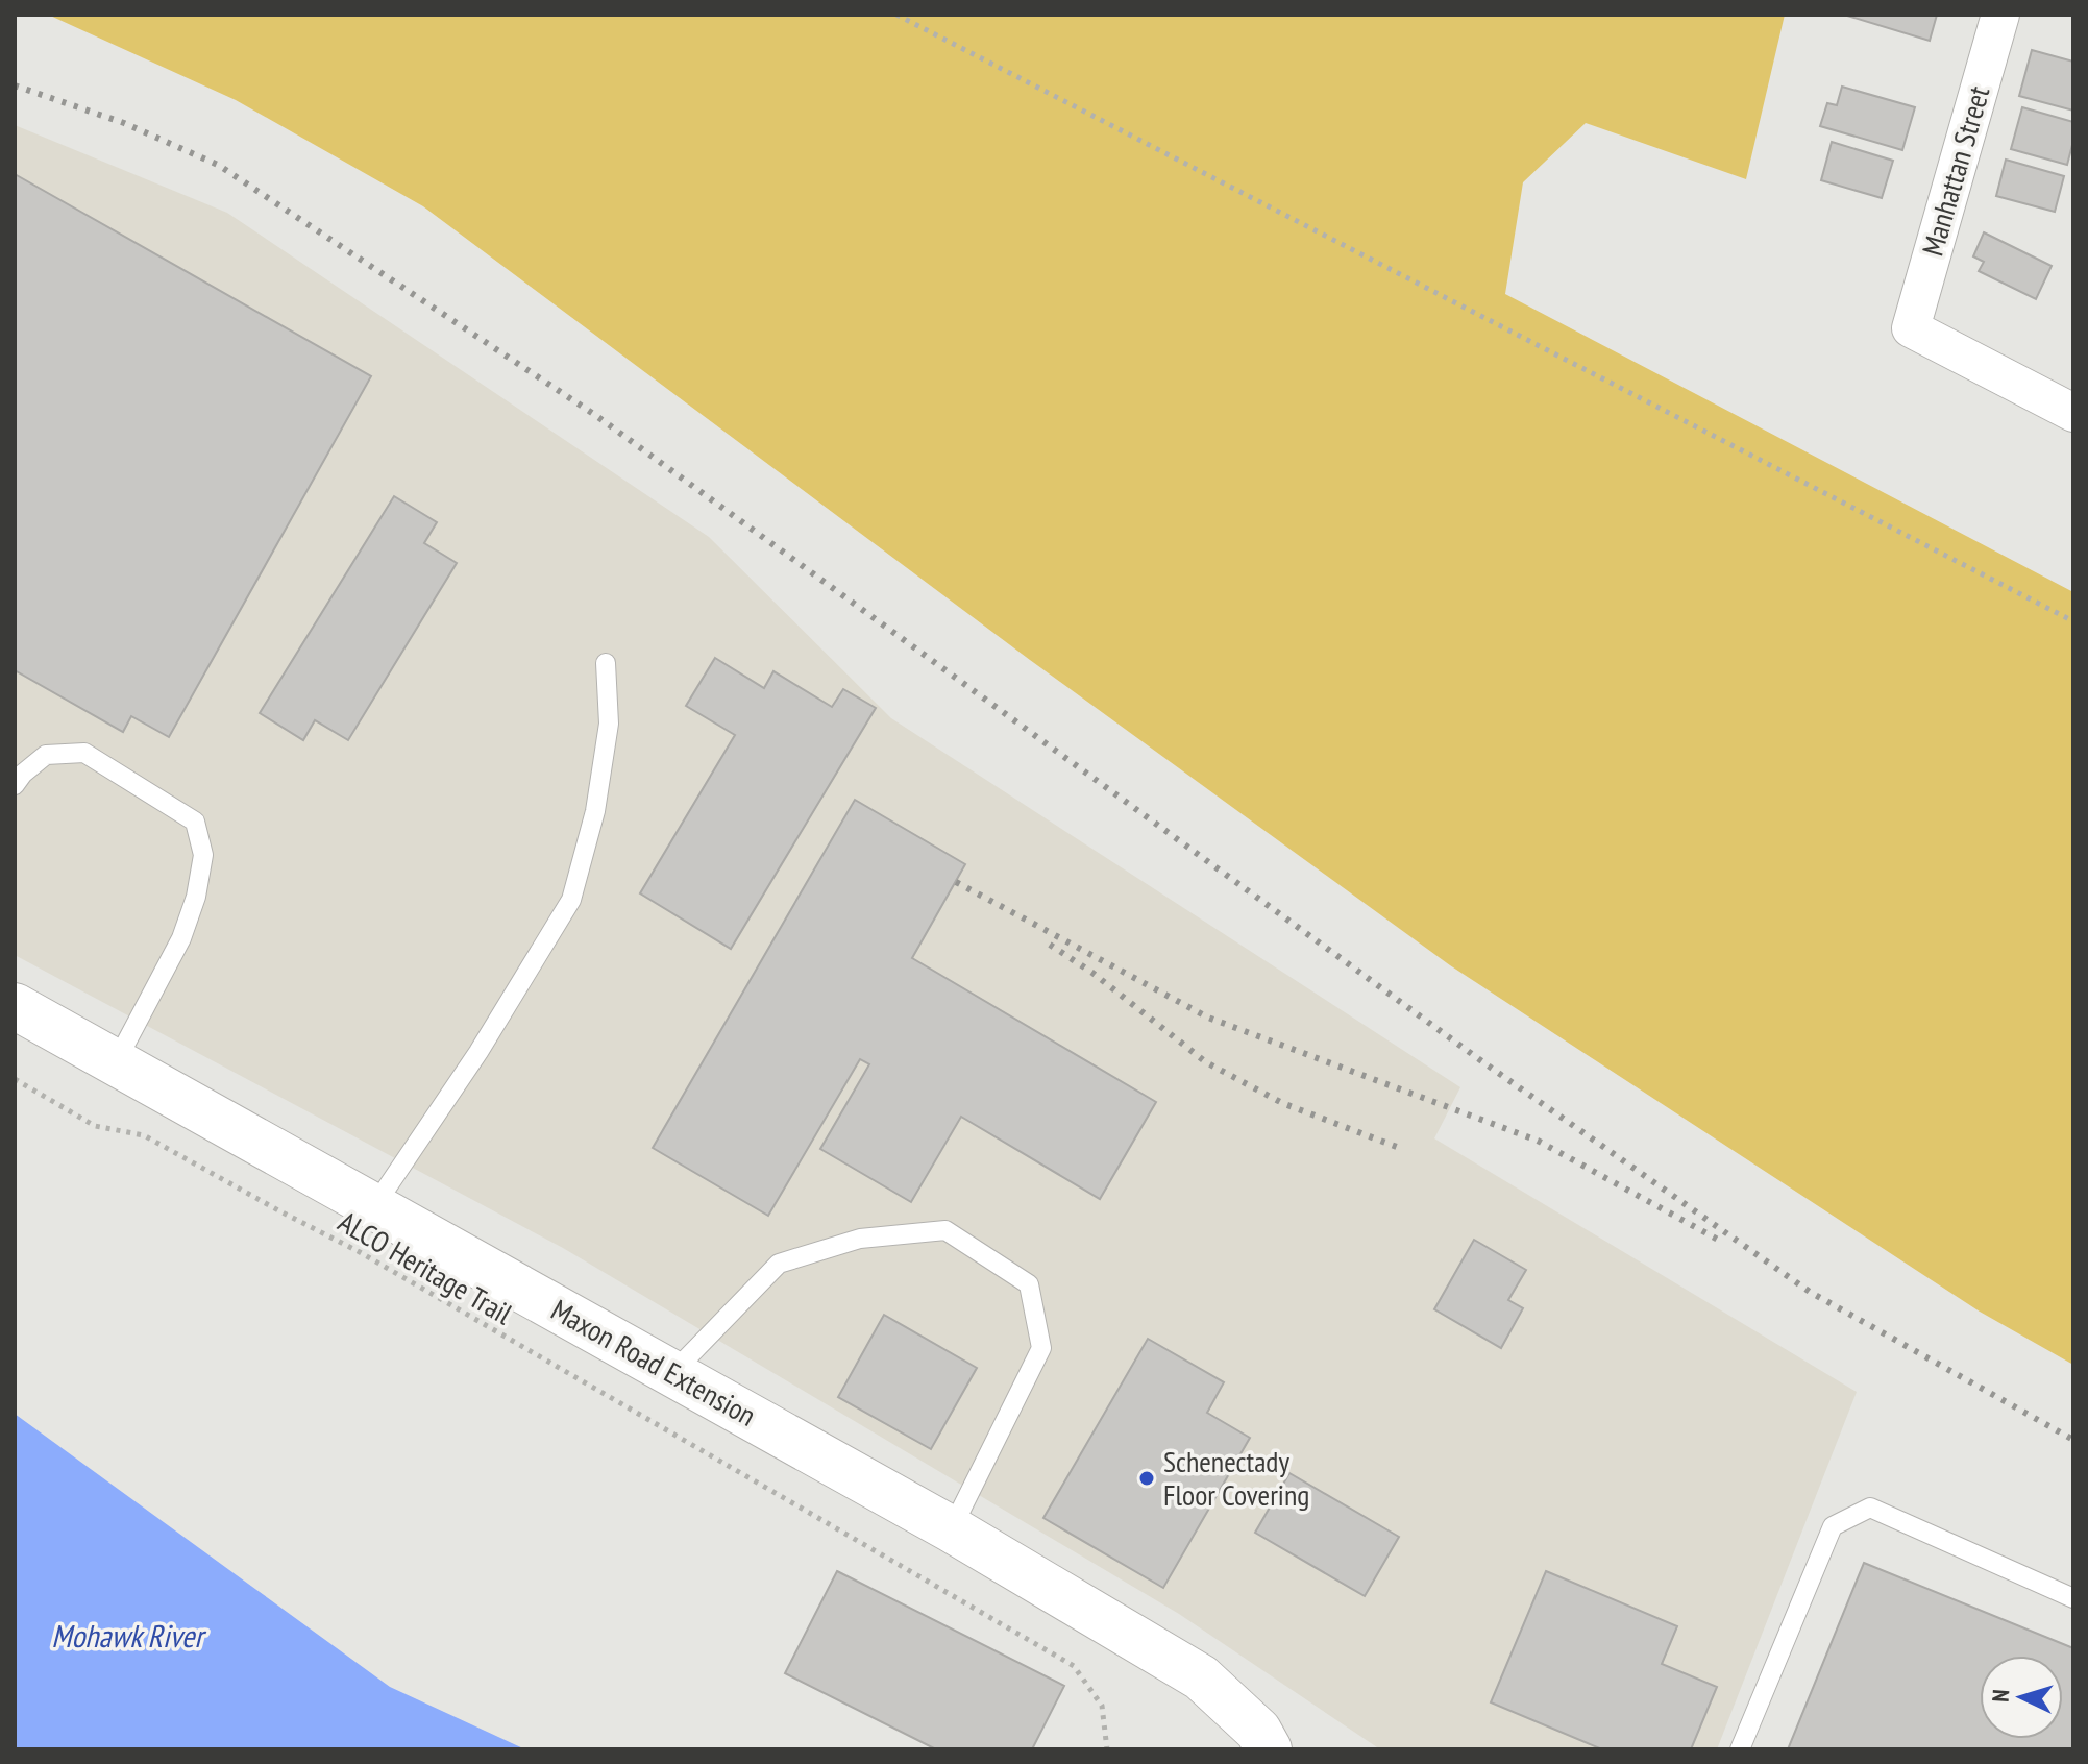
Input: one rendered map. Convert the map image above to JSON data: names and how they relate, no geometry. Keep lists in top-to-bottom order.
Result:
{
  "streets": {
    "street": ["Manhattan Street", "Maxon Road Extension"],
    "path": ["ALCO Heritage Trail"]
  },
  "water": ["Mohawk River"],
  "places": ["Schenectady Floor Covering"],
  "north": "left"
}
